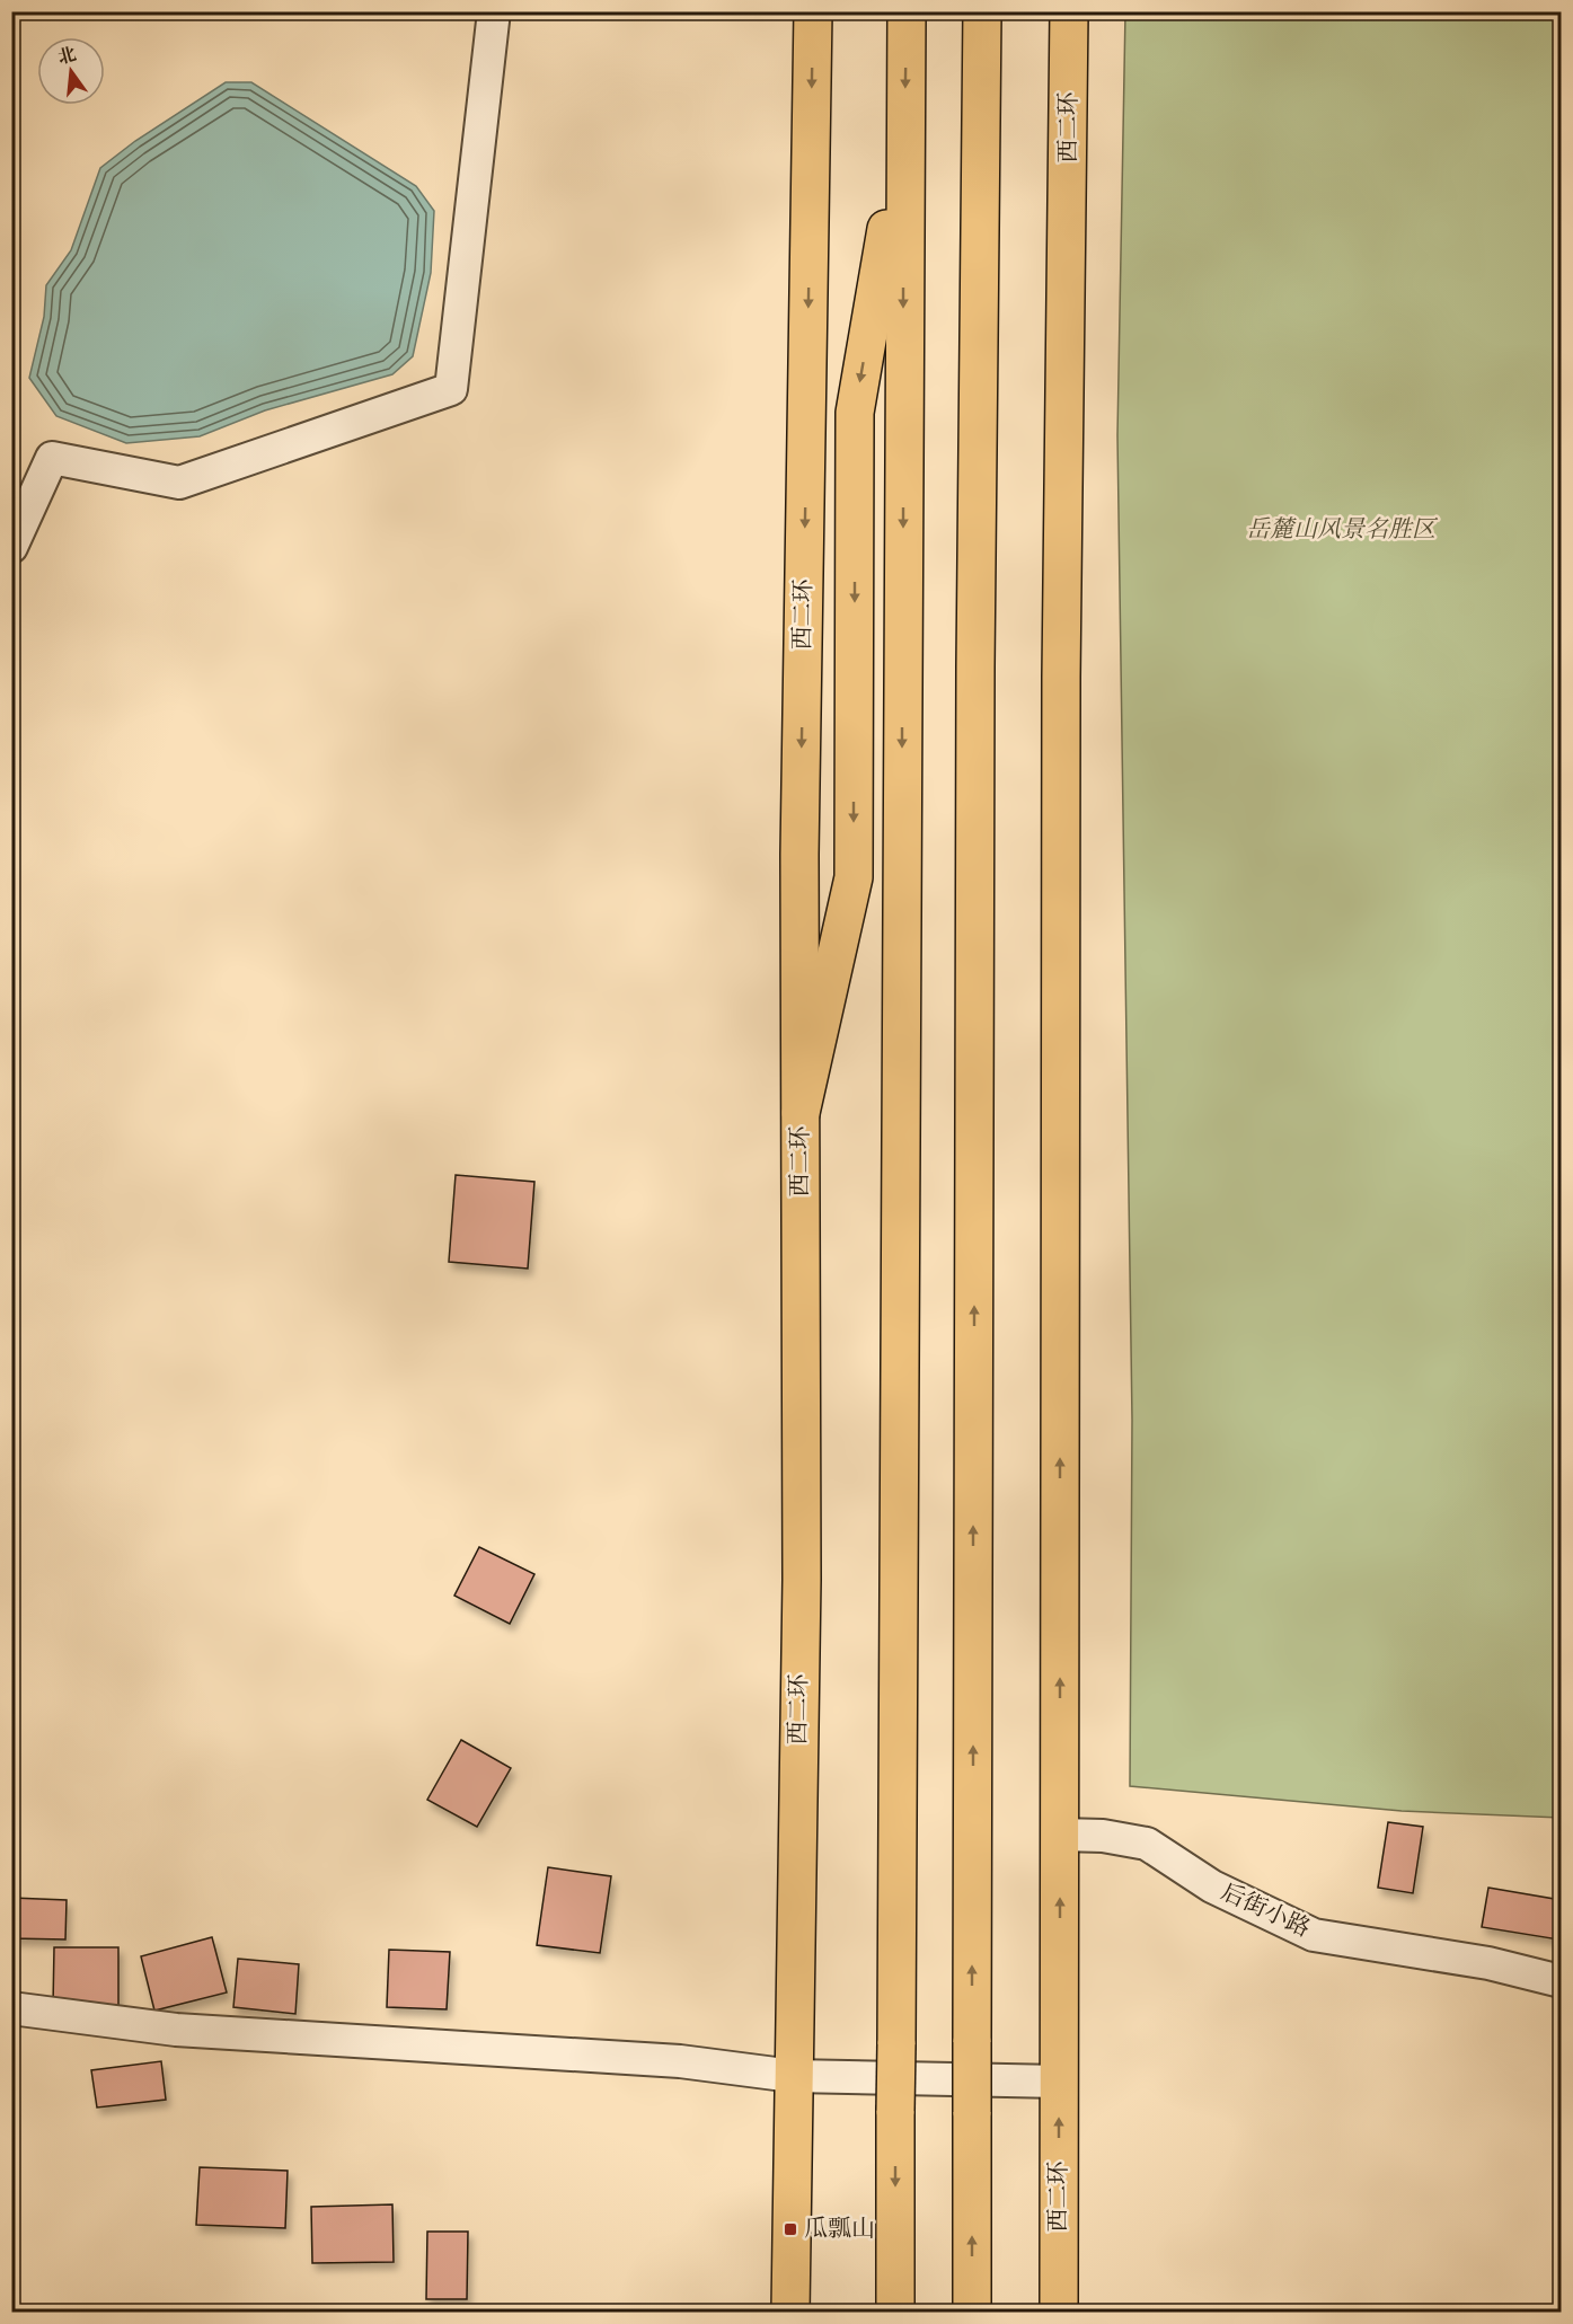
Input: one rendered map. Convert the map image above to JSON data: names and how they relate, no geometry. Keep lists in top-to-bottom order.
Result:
{
  "streets": {
    "main road": ["西二环"],
    "street": ["后街小路"]
  },
  "crossings": [
    ["西二环", "后街小路"]
  ],
  "parks": ["岳麓山风景名胜区"],
  "places": {
    "transit": ["瓜瓢山"]
  },
  "north": "top"
}
